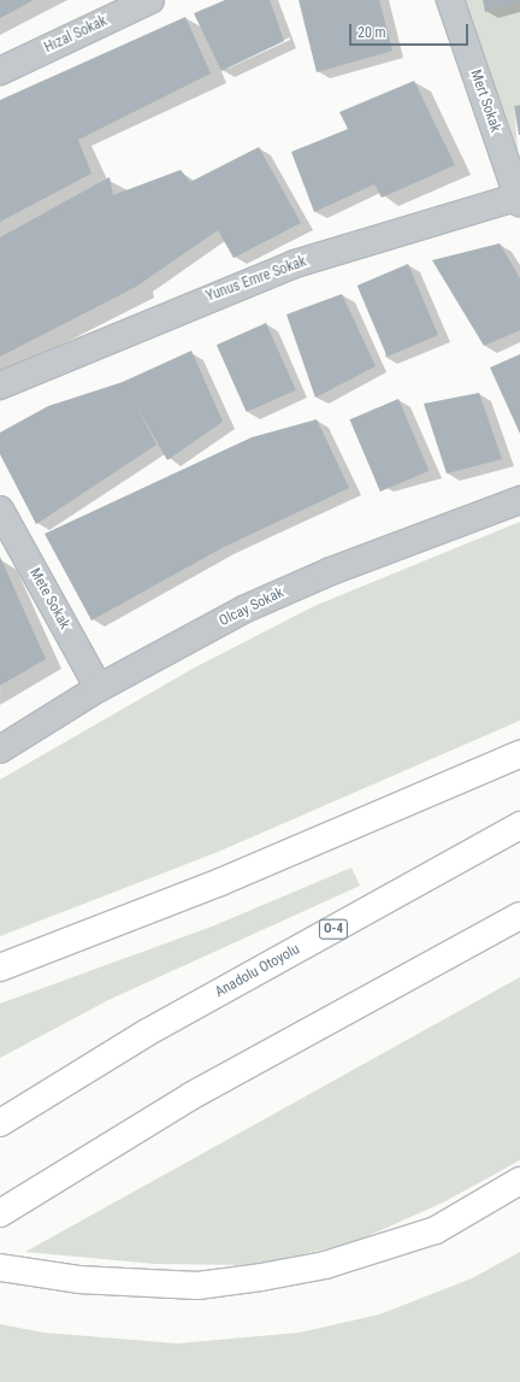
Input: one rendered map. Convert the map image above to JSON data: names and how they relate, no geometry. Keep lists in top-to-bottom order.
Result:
{
  "streets": {
    "highway": ["O-4", "Anadolu Otoyolu"],
    "street": [
      "Hızal Sokak",
      "Mert Sokak",
      "Yunus Emre Sokak",
      "Mete Sokak",
      "Olcay Sokak"
    ]
  },
  "crossings": [
    ["Mert Sokak", "Yunus Emre Sokak"],
    ["Mete Sokak", "Olcay Sokak"]
  ],
  "scale_bar": "20 m"
}
